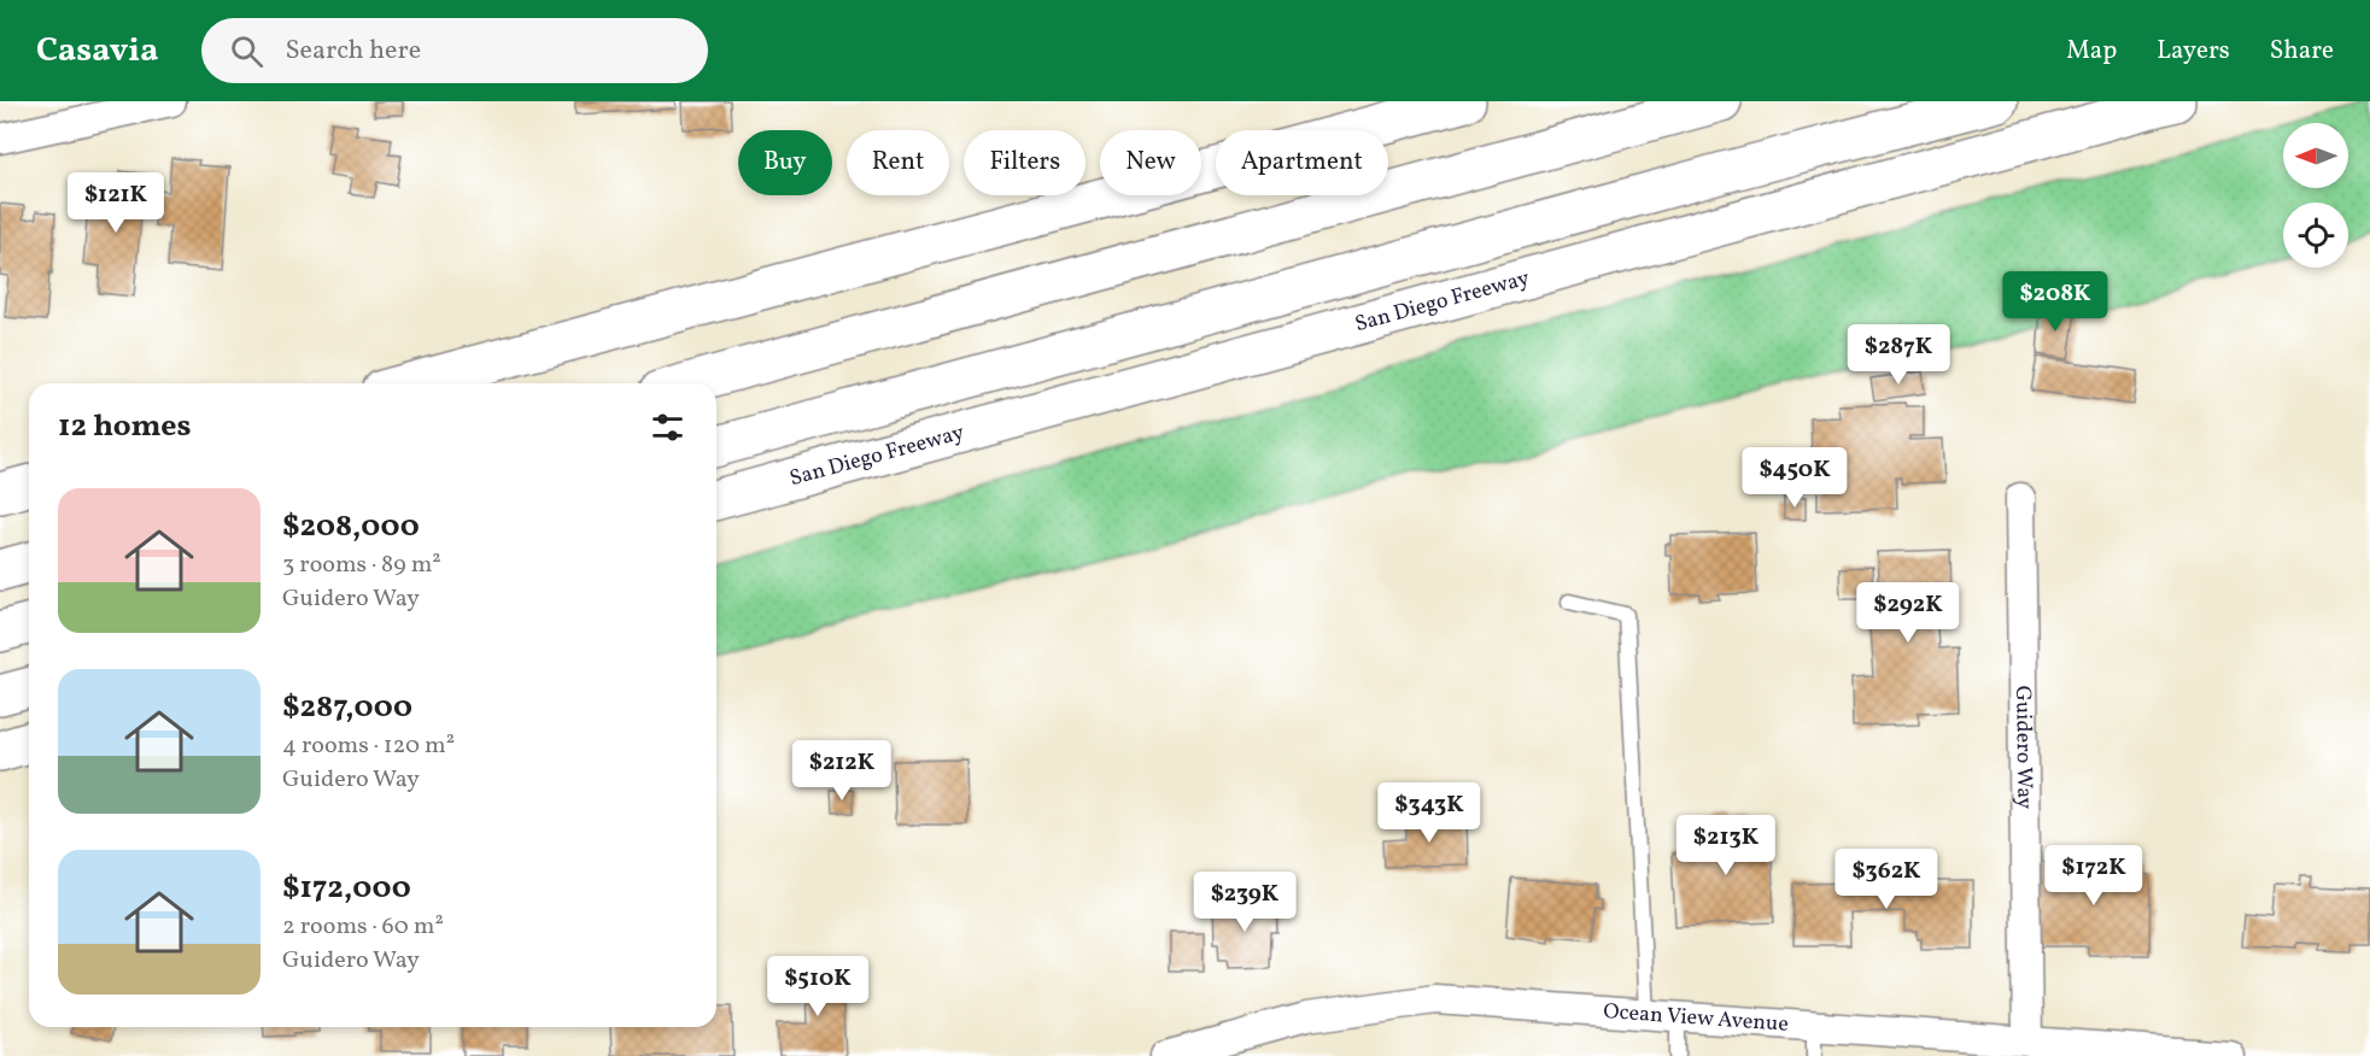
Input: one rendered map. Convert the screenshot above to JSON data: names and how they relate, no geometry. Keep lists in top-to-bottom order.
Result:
{
  "streets": {
    "highway": ["San Diego Freeway"],
    "street": ["Guidero Way", "Ocean View Avenue"]
  },
  "crossings": [
    ["Guidero Way", "Ocean View Avenue"]
  ],
  "north": "left",
  "page": {
    "header": "Casavia",
    "search": "Search here",
    "nav": ["Map", "Layers", "Share"],
    "chip": [
      "Buy",
      "Rent",
      "Filters",
      "New",
      "Apartment"
    ],
    "price": [
      "$121K",
      "$208K",
      "$287K",
      "$450K",
      "$292K",
      "$212K",
      "$343K",
      "$213K",
      "$172K",
      "$362K",
      "$239K",
      "$510K"
    ],
    "heading": "12 homes",
    "list": [
      {
        "name": "$208,000",
        "note": "3 rooms · 89 m² · Guidero Way"
      },
      {
        "name": "$287,000",
        "note": "4 rooms · 120 m² · Guidero Way"
      },
      {
        "name": "$172,000",
        "note": "2 rooms · 60 m² · Guidero Way"
      }
    ]
  }
}
